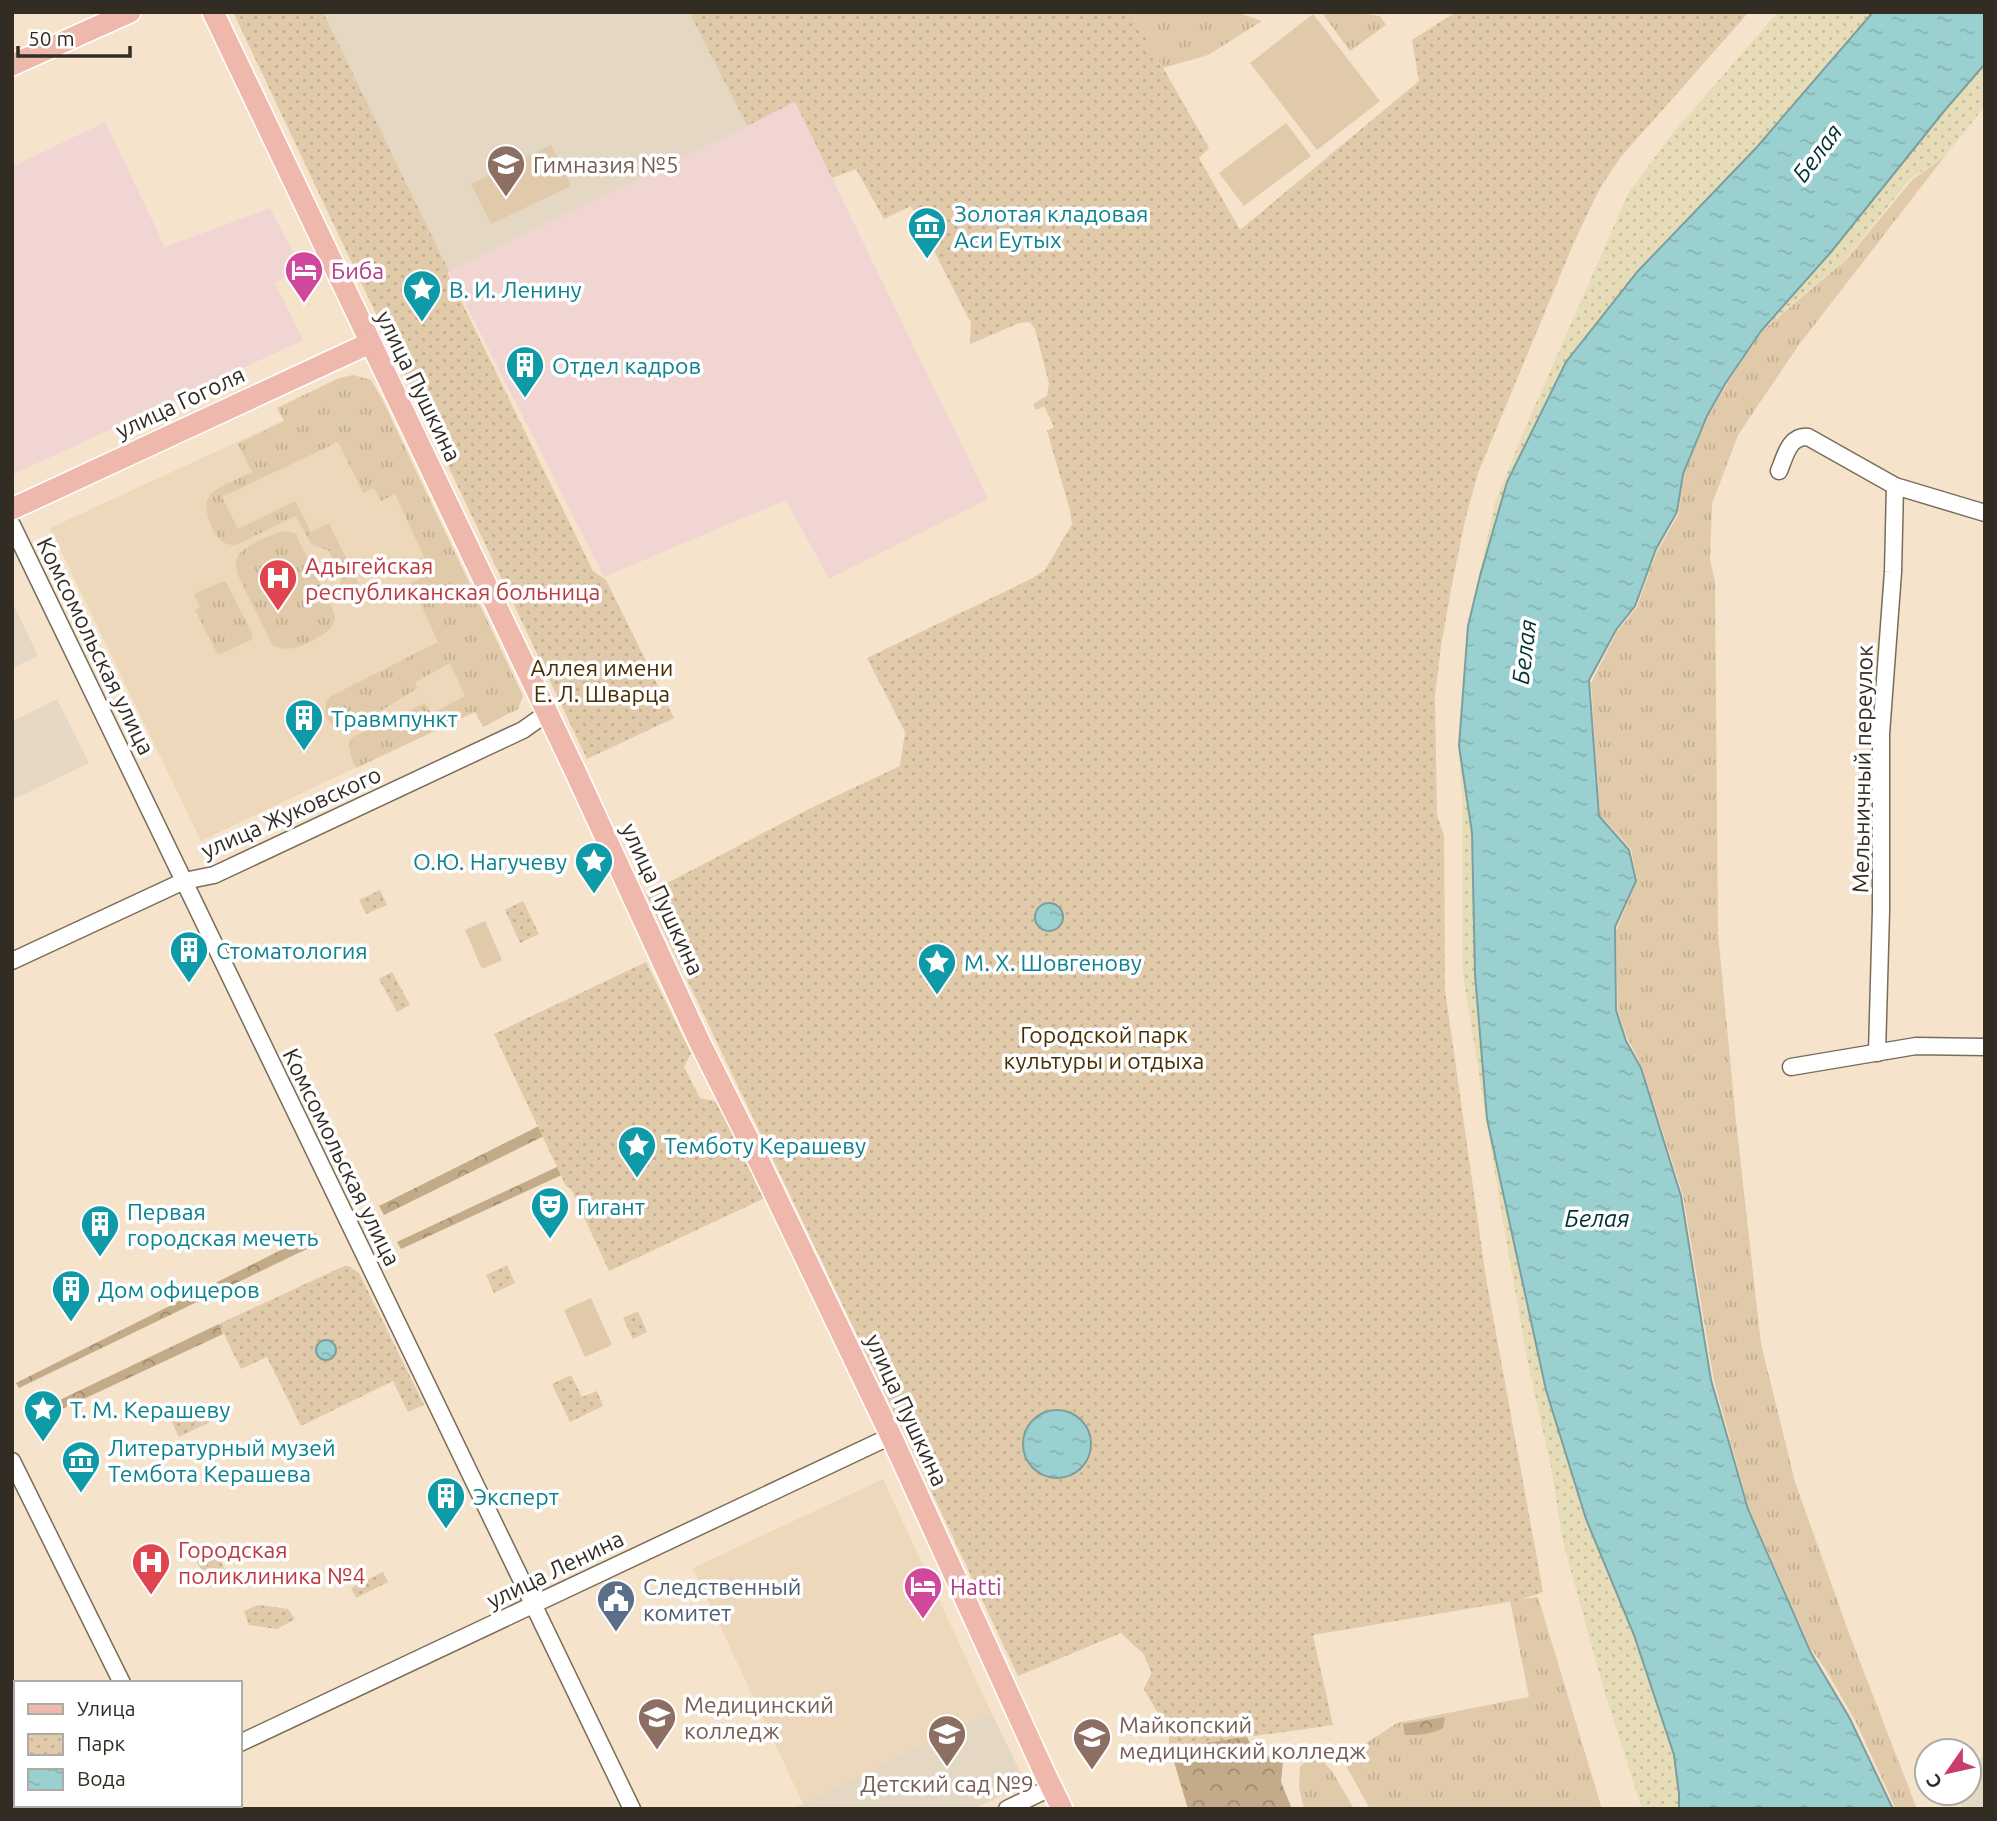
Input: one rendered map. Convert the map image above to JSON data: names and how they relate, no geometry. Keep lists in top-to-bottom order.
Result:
{
  "streets": {
    "main road": ["улица Пушкина", "улица Гоголя"],
    "street": [
      "Комсомольская улица",
      "Мельничный переулок",
      "улица Жуковского",
      "улица Ленина"
    ]
  },
  "crossings": [
    ["улица Пушкина", "улица Гоголя"],
    ["улица Пушкина", "улица Жуковского"],
    ["улица Пушкина", "улица Ленина"],
    ["Комсомольская улица", "улица Жуковского"],
    ["Комсомольская улица", "улица Ленина"]
  ],
  "water": ["Белая"],
  "parks": ["Аллея имени Е. Л. Шварца", "Городской парк культуры и отдыха"],
  "places": {
    "school or university": [
      "Гимназия №5",
      "Медицинский колледж",
      "Детский сад №9",
      "Майкопский медицинский колледж"
    ],
    "museum": ["Золотая кладовая Аси Еутых", "Литературный музей Тембота Керашева"],
    "hotel": ["Биба", "Hatti"],
    "place": [
      "В. И. Ленину",
      "О.Ю. Нагучеву",
      "М. Х. Шовгенову",
      "Темботу Керашеву",
      "Т. М. Керашеву"
    ],
    "building": [
      "Отдел кадров",
      "Травмпункт",
      "Стоматология",
      "Первая городская мечеть",
      "Дом офицеров",
      "Эксперт"
    ],
    "hospital": ["Адыгейская республиканская больница", "Городская поликлиника №4"],
    "theatre": ["Гигант"],
    "public building": ["Следственный комитет"]
  },
  "legend": ["Улица", "Парк", "Вода"],
  "scale_bar": "50 m",
  "north": "bottom left"
}
